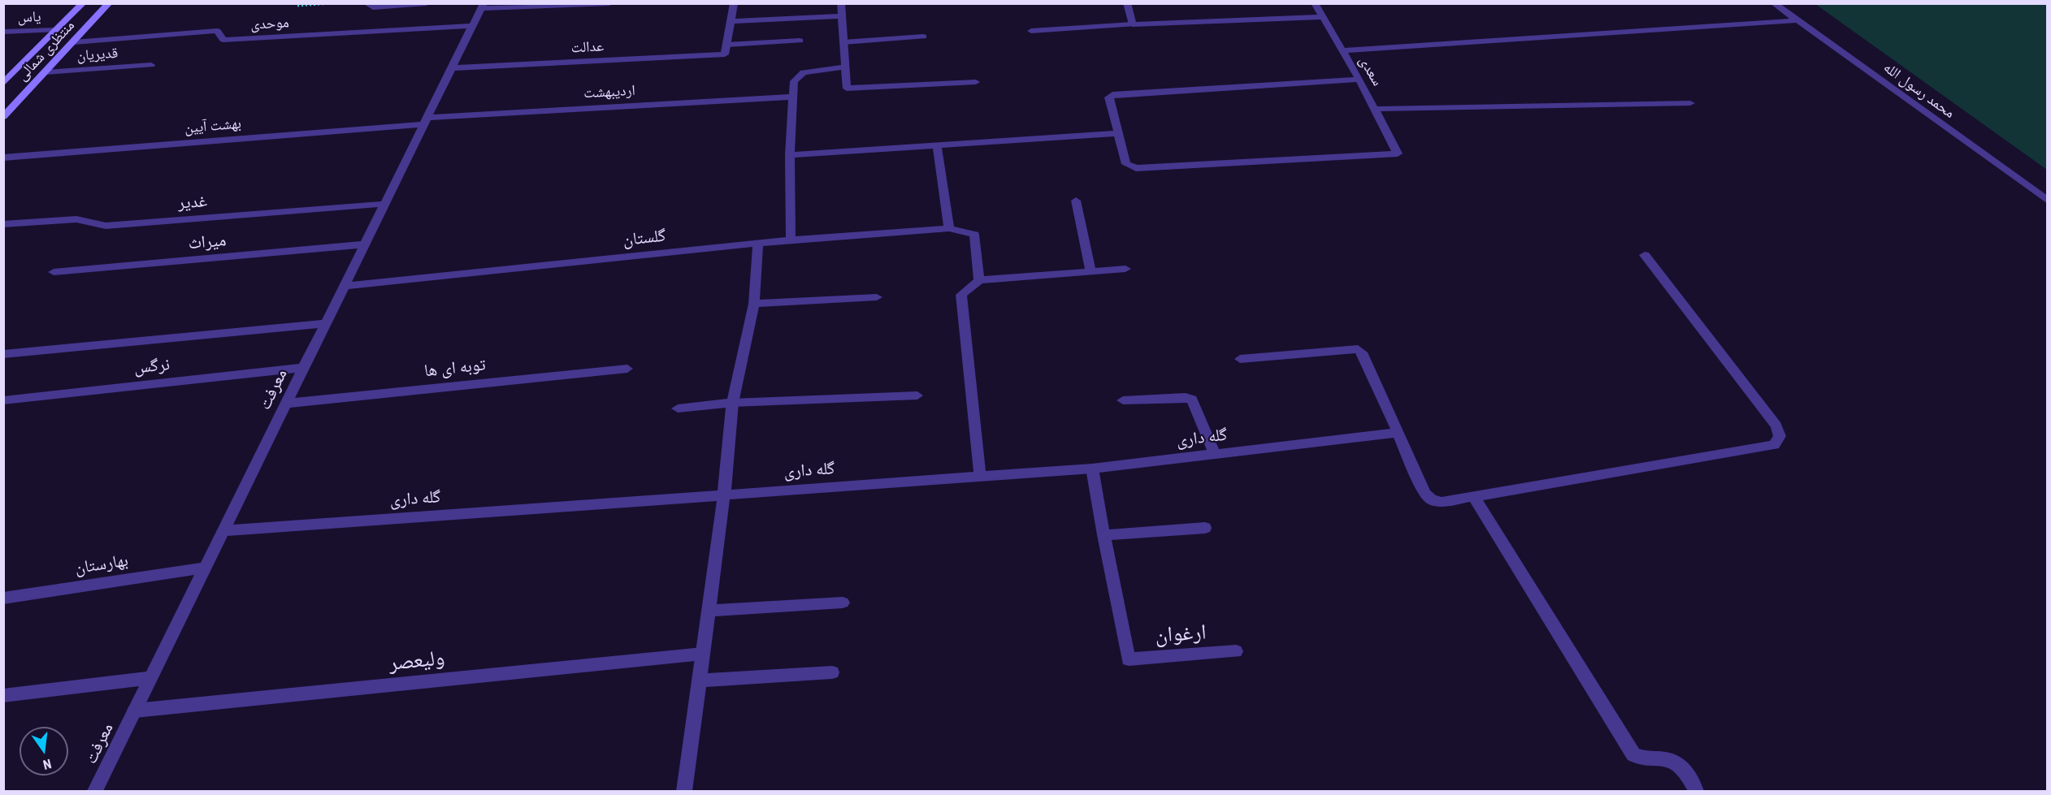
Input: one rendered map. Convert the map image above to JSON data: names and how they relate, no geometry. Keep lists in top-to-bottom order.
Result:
{
  "streets": {
    "main road": ["منتظری شمالی"],
    "street": [
      "یاس",
      "موحدی",
      "عدالت",
      "قدیریان",
      "سعدی",
      "محمد رسول الله",
      "اردیبهشت",
      "بهشت آیین",
      "غدیر",
      "گلستان",
      "میراث",
      "نرگس",
      "توبه ای ها",
      "معرفت",
      "گله داری",
      "بهارستان",
      "ارغوان",
      "ولیعصر"
    ]
  },
  "crossings": [
    ["یاس", "منتظری شمالی"],
    ["موحدی", "منتظری شمالی"],
    ["موحدی", "معرفت"],
    ["عدالت", "معرفت"],
    ["منتظری شمالی", "قدیریان"],
    ["اردیبهشت", "بهشت آیین"],
    ["اردیبهشت", "معرفت"],
    ["بهشت آیین", "معرفت"],
    ["غدیر", "معرفت"],
    ["گلستان", "معرفت"],
    ["میراث", "معرفت"],
    ["نرگس", "معرفت"],
    ["توبه ای ها", "معرفت"],
    ["معرفت", "گله داری"],
    ["معرفت", "بهارستان"],
    ["معرفت", "ولیعصر"]
  ],
  "north": "bottom"
}
